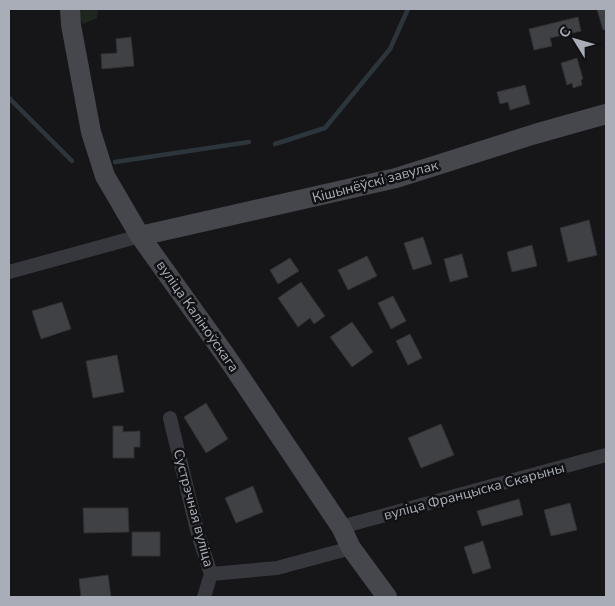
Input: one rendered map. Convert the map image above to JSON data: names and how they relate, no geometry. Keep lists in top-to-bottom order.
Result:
{
  "streets": {
    "main road": ["Кішынёўскі завулак", "вуліца Каліноўскага"],
    "street": ["вуліца Францыска Скарыны", "Сустрэчная вуліца"]
  },
  "crossings": [
    ["Кішынёўскі завулак", "вуліца Каліноўскага"],
    ["вуліца Каліноўскага", "вуліца Францыска Скарыны"]
  ],
  "north": "top left"
}
